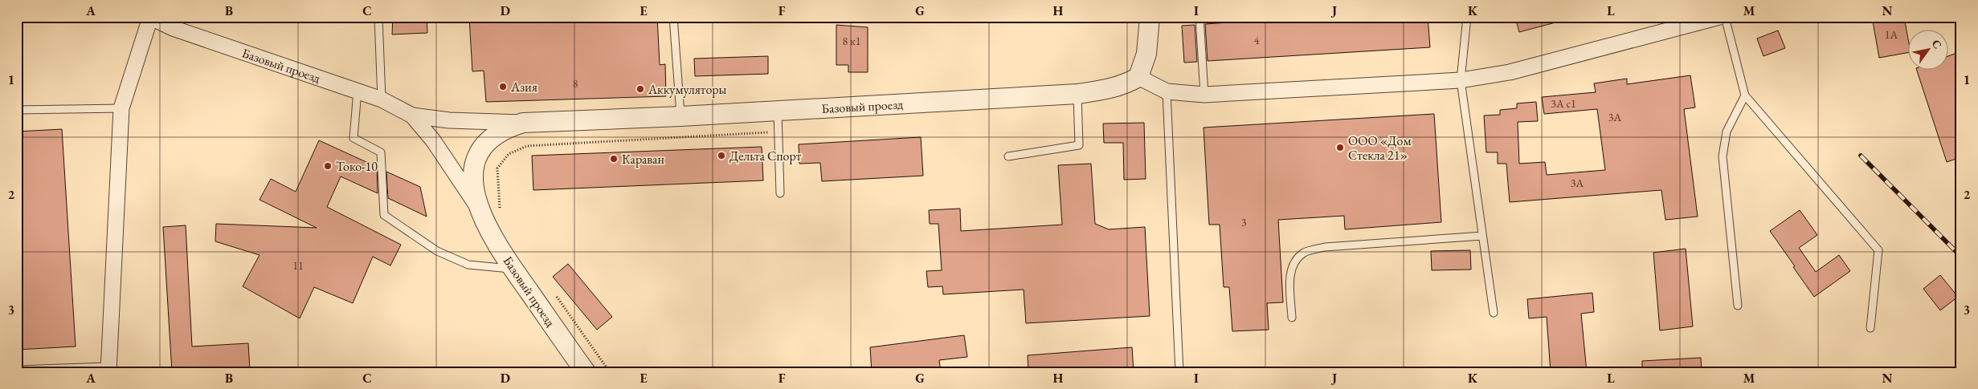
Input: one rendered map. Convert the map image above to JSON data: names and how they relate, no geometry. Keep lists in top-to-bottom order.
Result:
{
  "streets": {
    "street": ["Базовый проезд"]
  },
  "places": [
    "Азия",
    "Аккумуляторы",
    "ООО «Дом Стекла 21»",
    "Дельта Спорт",
    "Караван",
    "Токо-10"
  ],
  "house_numbers": [
    "1А",
    "4",
    "8 к1",
    "8",
    "3А с1",
    "3А",
    "3А",
    "3",
    "11"
  ],
  "north": "top right",
  "grid": {
    "columns": [
      "A",
      "B",
      "C",
      "D",
      "E",
      "F",
      "G",
      "H",
      "I",
      "J",
      "K",
      "L",
      "M",
      "N"
    ],
    "rows": ["1", "2", "3"]
  }
}
